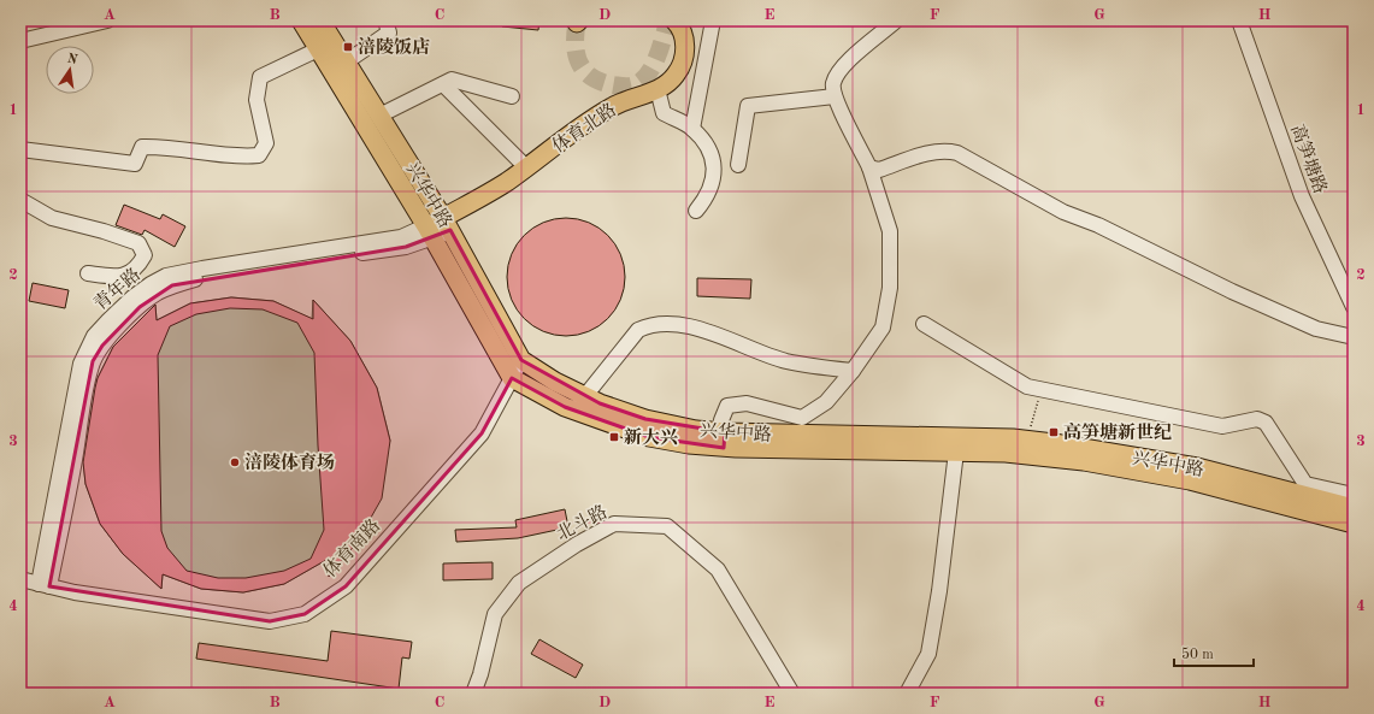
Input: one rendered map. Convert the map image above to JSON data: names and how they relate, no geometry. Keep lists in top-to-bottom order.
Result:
{
  "streets": {
    "main road": ["体育北路", "兴华中路"],
    "street": [
      "高笋塘路",
      "青年路",
      "北斗路",
      "体育南路"
    ]
  },
  "crossings": [
    ["体育北路", "兴华中路"],
    ["体育北路", "青年路"],
    ["兴华中路", "青年路"],
    ["兴华中路", "体育南路"],
    ["青年路", "体育南路"]
  ],
  "places": {
    "transit": ["涪陵饭店", "高笋塘新世纪", "新大兴"],
    "other": ["涪陵体育场"]
  },
  "scale_bar": "50 m",
  "north": "top",
  "grid": {
    "columns": [
      "A",
      "B",
      "C",
      "D",
      "E",
      "F",
      "G",
      "H"
    ],
    "rows": [
      "1",
      "2",
      "3",
      "4"
    ]
  }
}
